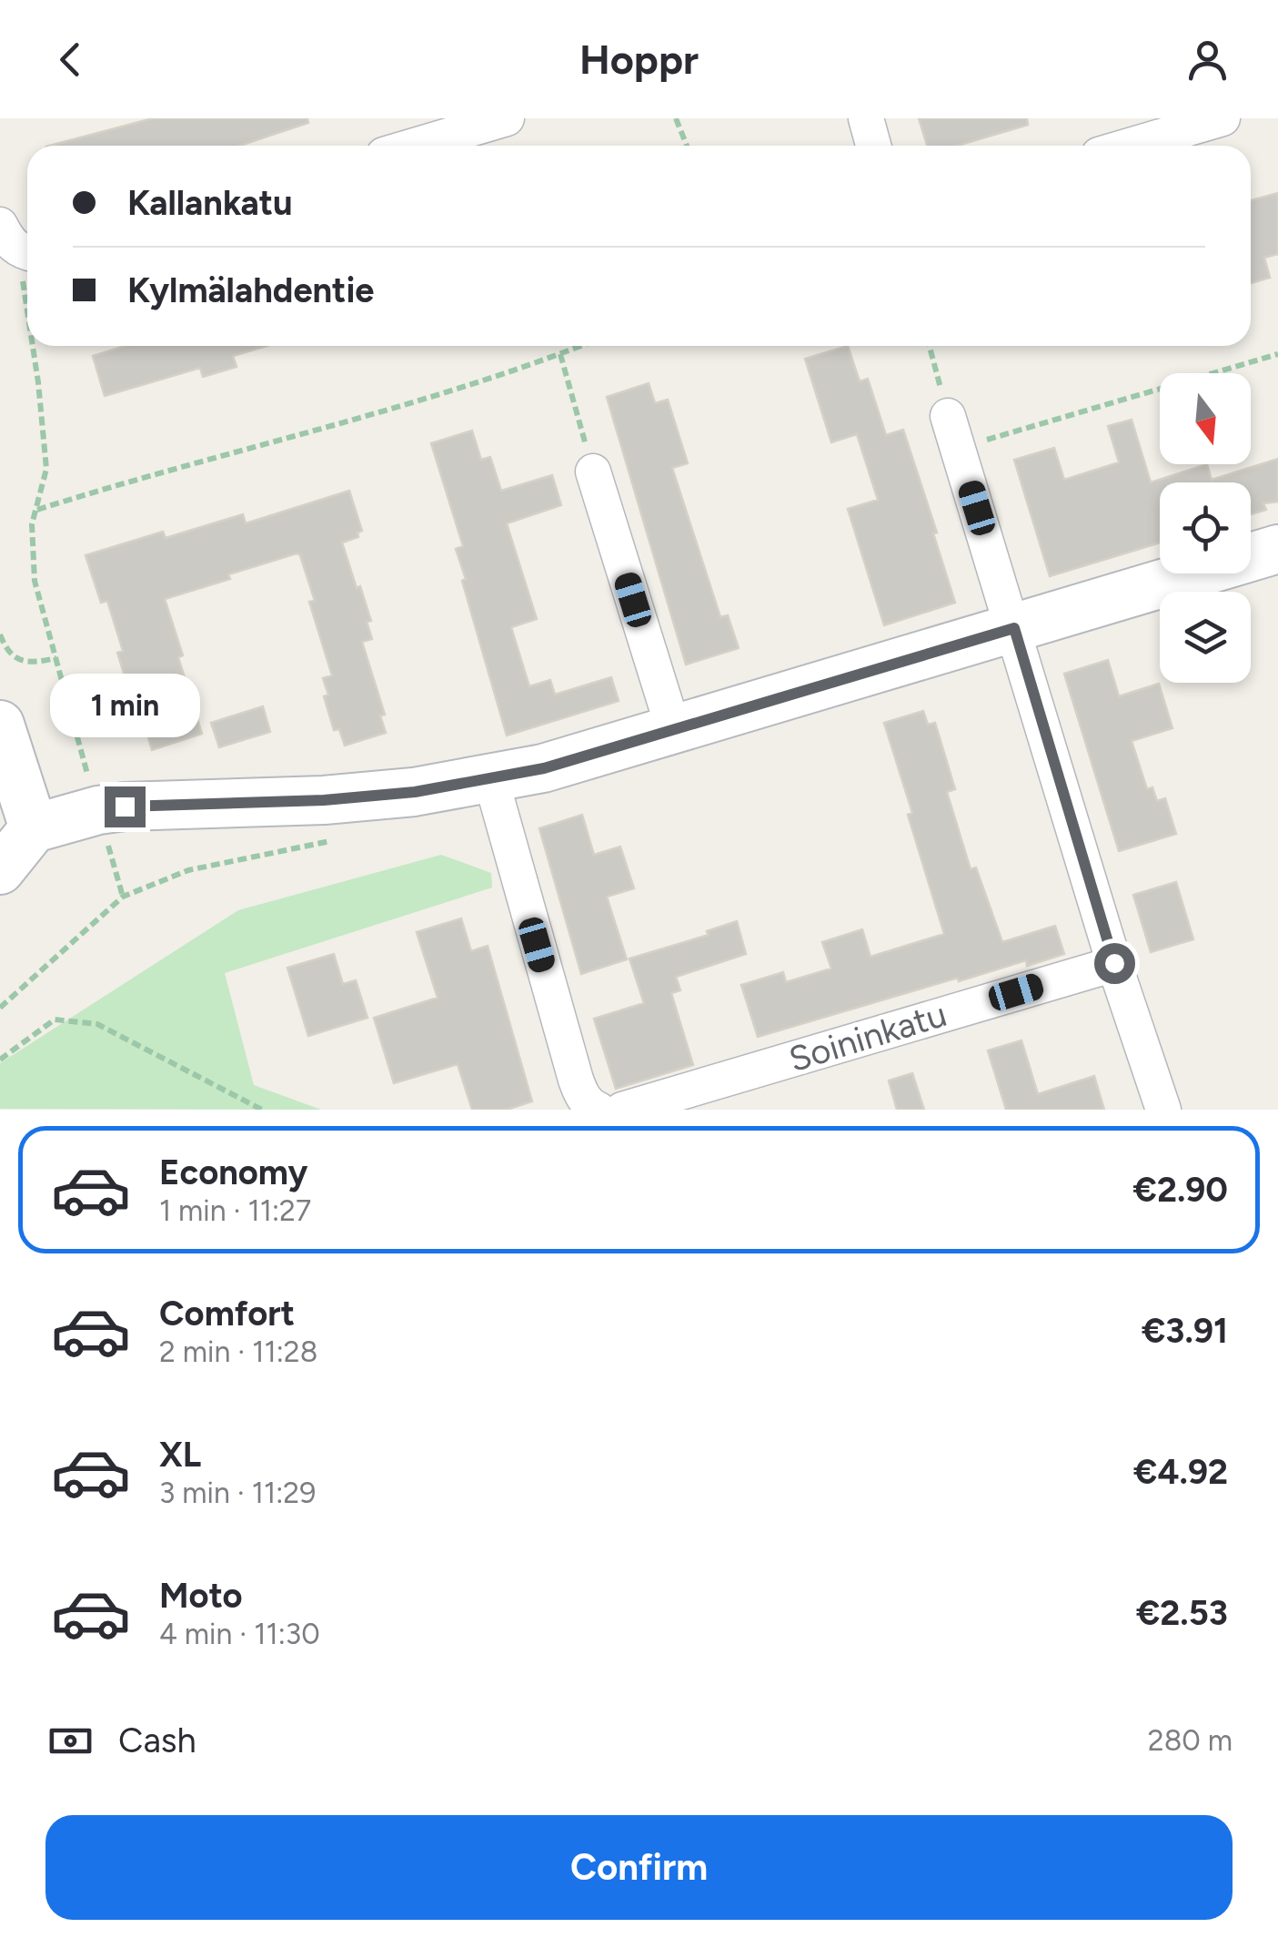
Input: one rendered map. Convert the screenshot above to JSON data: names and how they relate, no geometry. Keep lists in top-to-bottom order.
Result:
{
  "streets": {
    "street": ["Soininkatu"]
  },
  "north": "bottom",
  "page": {
    "header": "Hoppr",
    "banner": ["Kallankatu", "Kylmälahdentie"],
    "bubble": "1 min",
    "list": [
      {
        "name": "Economy",
        "note": "1 min · 11:27",
        "value": "€2.90"
      },
      {
        "name": "Comfort",
        "note": "2 min · 11:28",
        "value": "€3.91"
      },
      {
        "name": "XL",
        "note": "3 min · 11:29",
        "value": "€4.92"
      },
      {
        "name": "Moto",
        "note": "4 min · 11:30",
        "value": "€2.53"
      }
    ],
    "pay": ["Cash", "280 m"],
    "buttons": "Confirm"
  }
}
